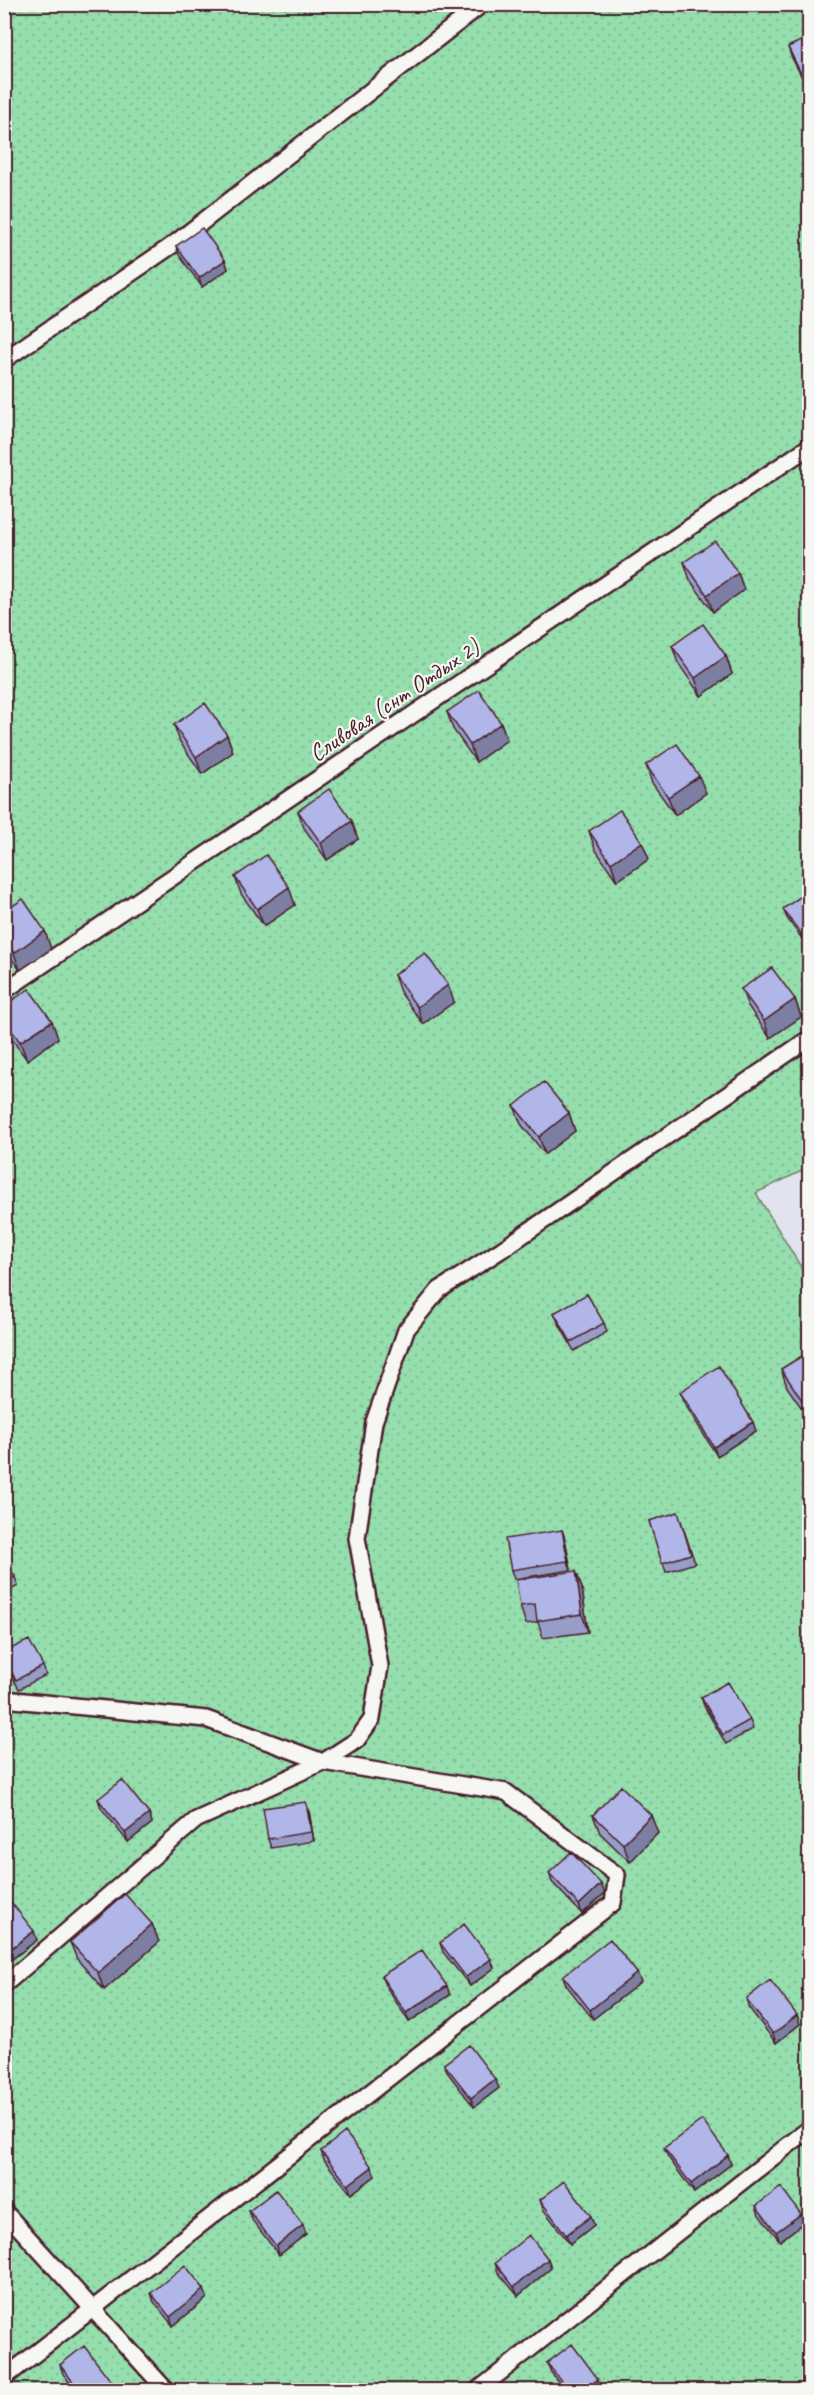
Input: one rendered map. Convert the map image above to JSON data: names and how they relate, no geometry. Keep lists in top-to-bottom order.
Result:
{
  "streets": {
    "lane": ["Сливовая (снт Отдых 2)"]
  }
}
